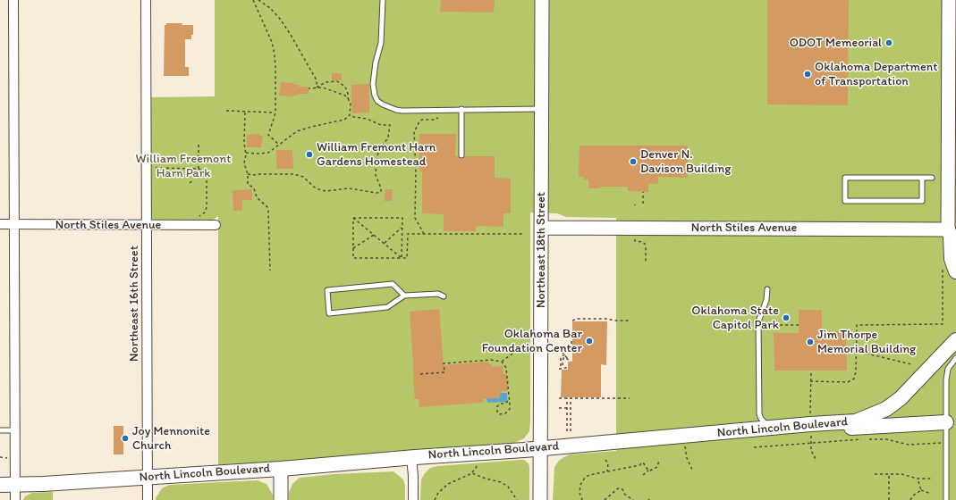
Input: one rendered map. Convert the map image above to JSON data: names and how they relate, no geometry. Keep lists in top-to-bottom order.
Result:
{
  "streets": {
    "main road": ["North Lincoln Boulevard"],
    "street": ["North Stiles Avenue", "Northeast 18th Street", "Northeast 16th Street"]
  },
  "crossings": [
    ["North Stiles Avenue", "Northeast 18th Street"],
    ["North Stiles Avenue", "Northeast 16th Street"],
    ["Northeast 18th Street", "North Lincoln Boulevard"],
    ["Northeast 16th Street", "North Lincoln Boulevard"]
  ],
  "parks": ["William Freemont Harn Park"],
  "places": [
    "ODOT Memeorial",
    "Oklahoma Department of Transportation",
    "William Fremont Harn Gardens Homestead",
    "Denver N. Davison Building",
    "Oklahoma State Capitol Park",
    "Oklahoma Bar Foundation Center",
    "Jim Thorpe Memorial Building",
    "Joy Mennonite Church"
  ]
}
